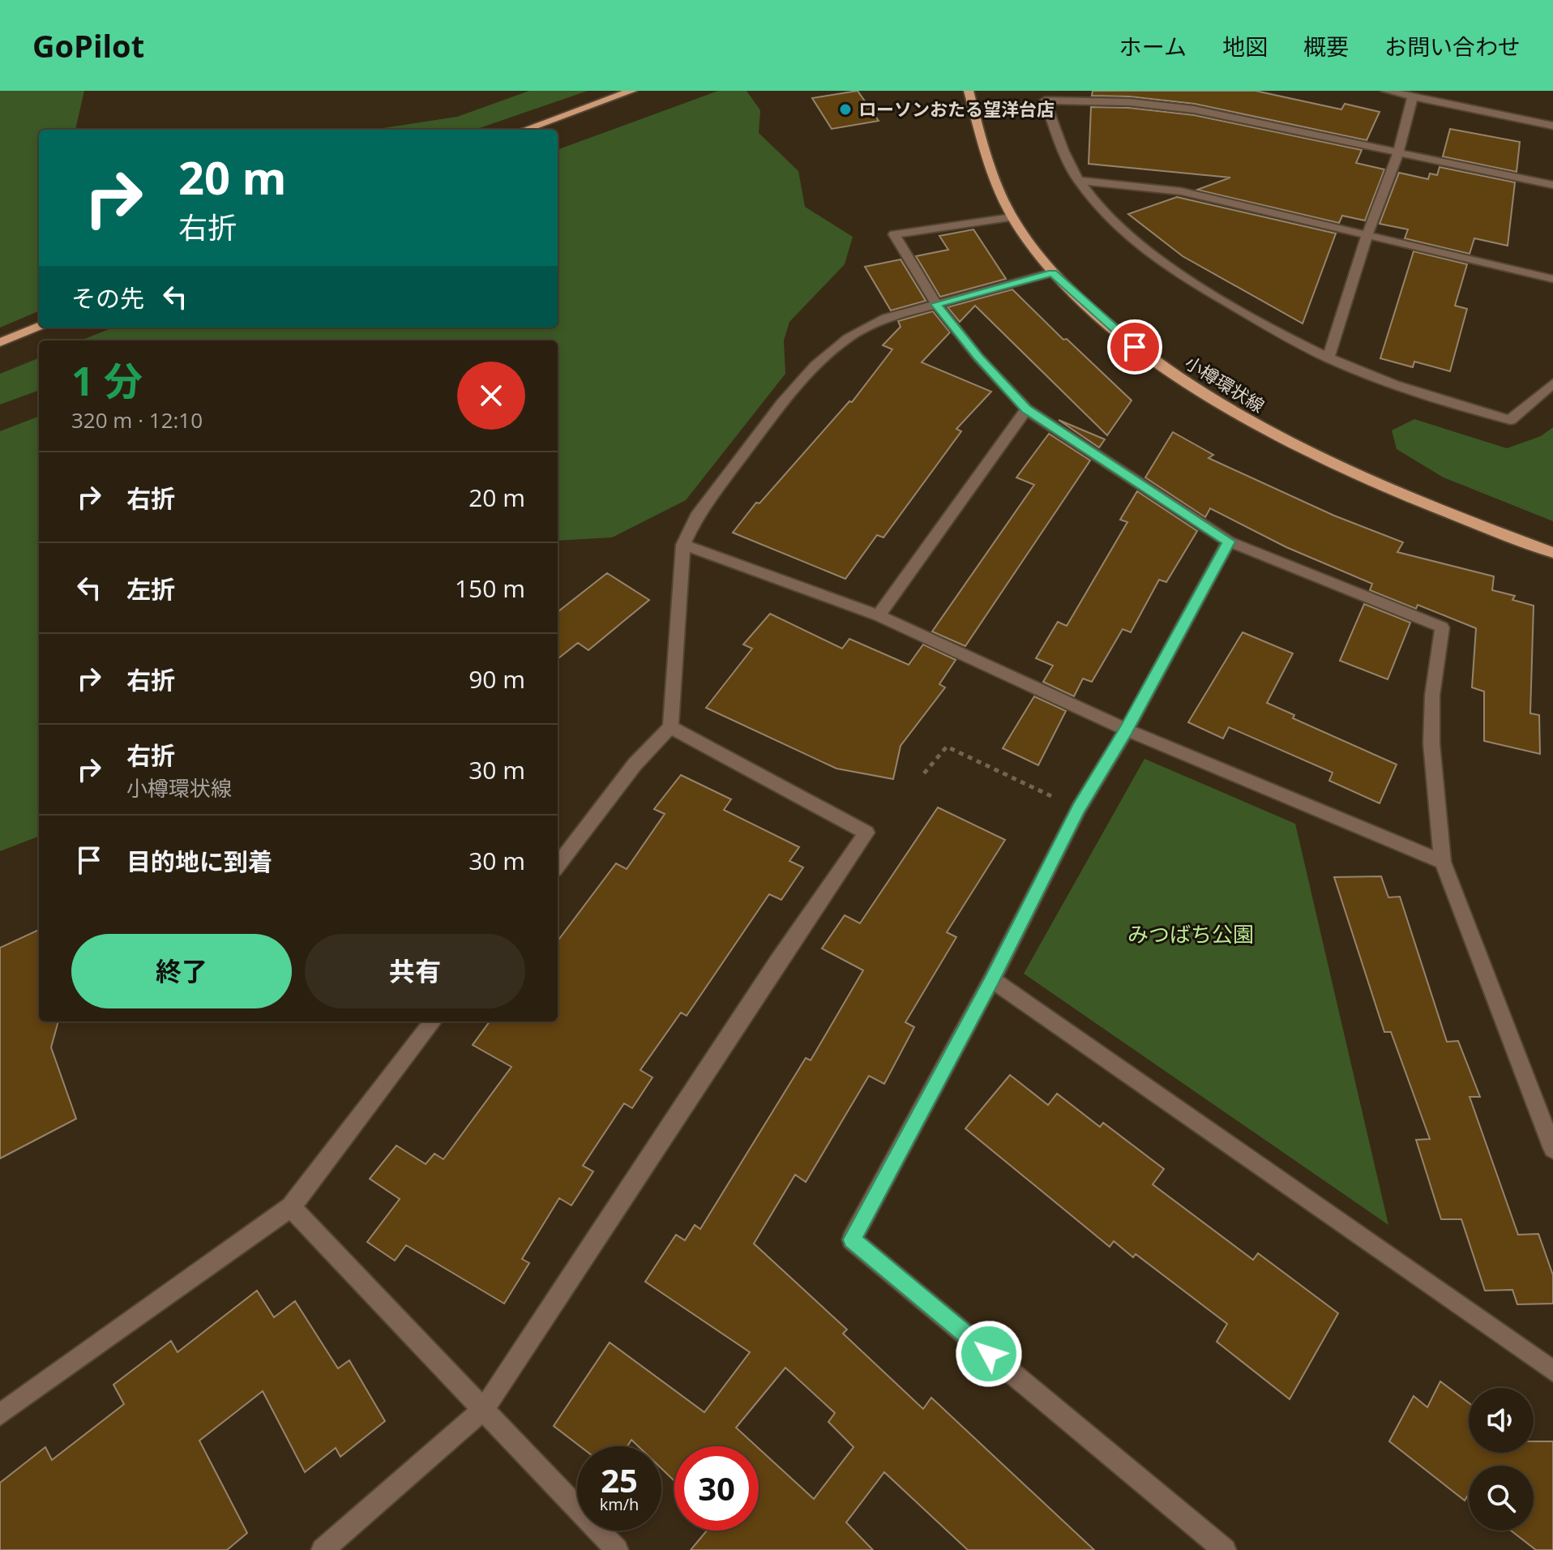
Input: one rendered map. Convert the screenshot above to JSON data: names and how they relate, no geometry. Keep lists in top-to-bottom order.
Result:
{
  "streets": {
    "main road": ["小樽環状線"]
  },
  "parks": ["みつばち公園"],
  "places": ["ローソンおたる望洋台店"],
  "page": {
    "header": "GoPilot",
    "nav": [
      "ホーム",
      "地図",
      "概要",
      "お問い合わせ"
    ],
    "turn": ["20 m", "右折"],
    "then": "その先",
    "heading": ["1 分", "320 m · 12:10"],
    "list": [
      {
        "name": "右折",
        "value": "20 m"
      },
      {
        "name": "左折",
        "value": "150 m"
      },
      {
        "name": "右折",
        "value": "90 m"
      },
      {
        "name": "右折",
        "note": "小樽環状線",
        "value": "30 m"
      },
      {
        "name": "目的地に到着",
        "value": "30 m"
      }
    ],
    "buttons": ["終了", "共有"],
    "speed": "25 km/h",
    "limit": "30"
  }
}
